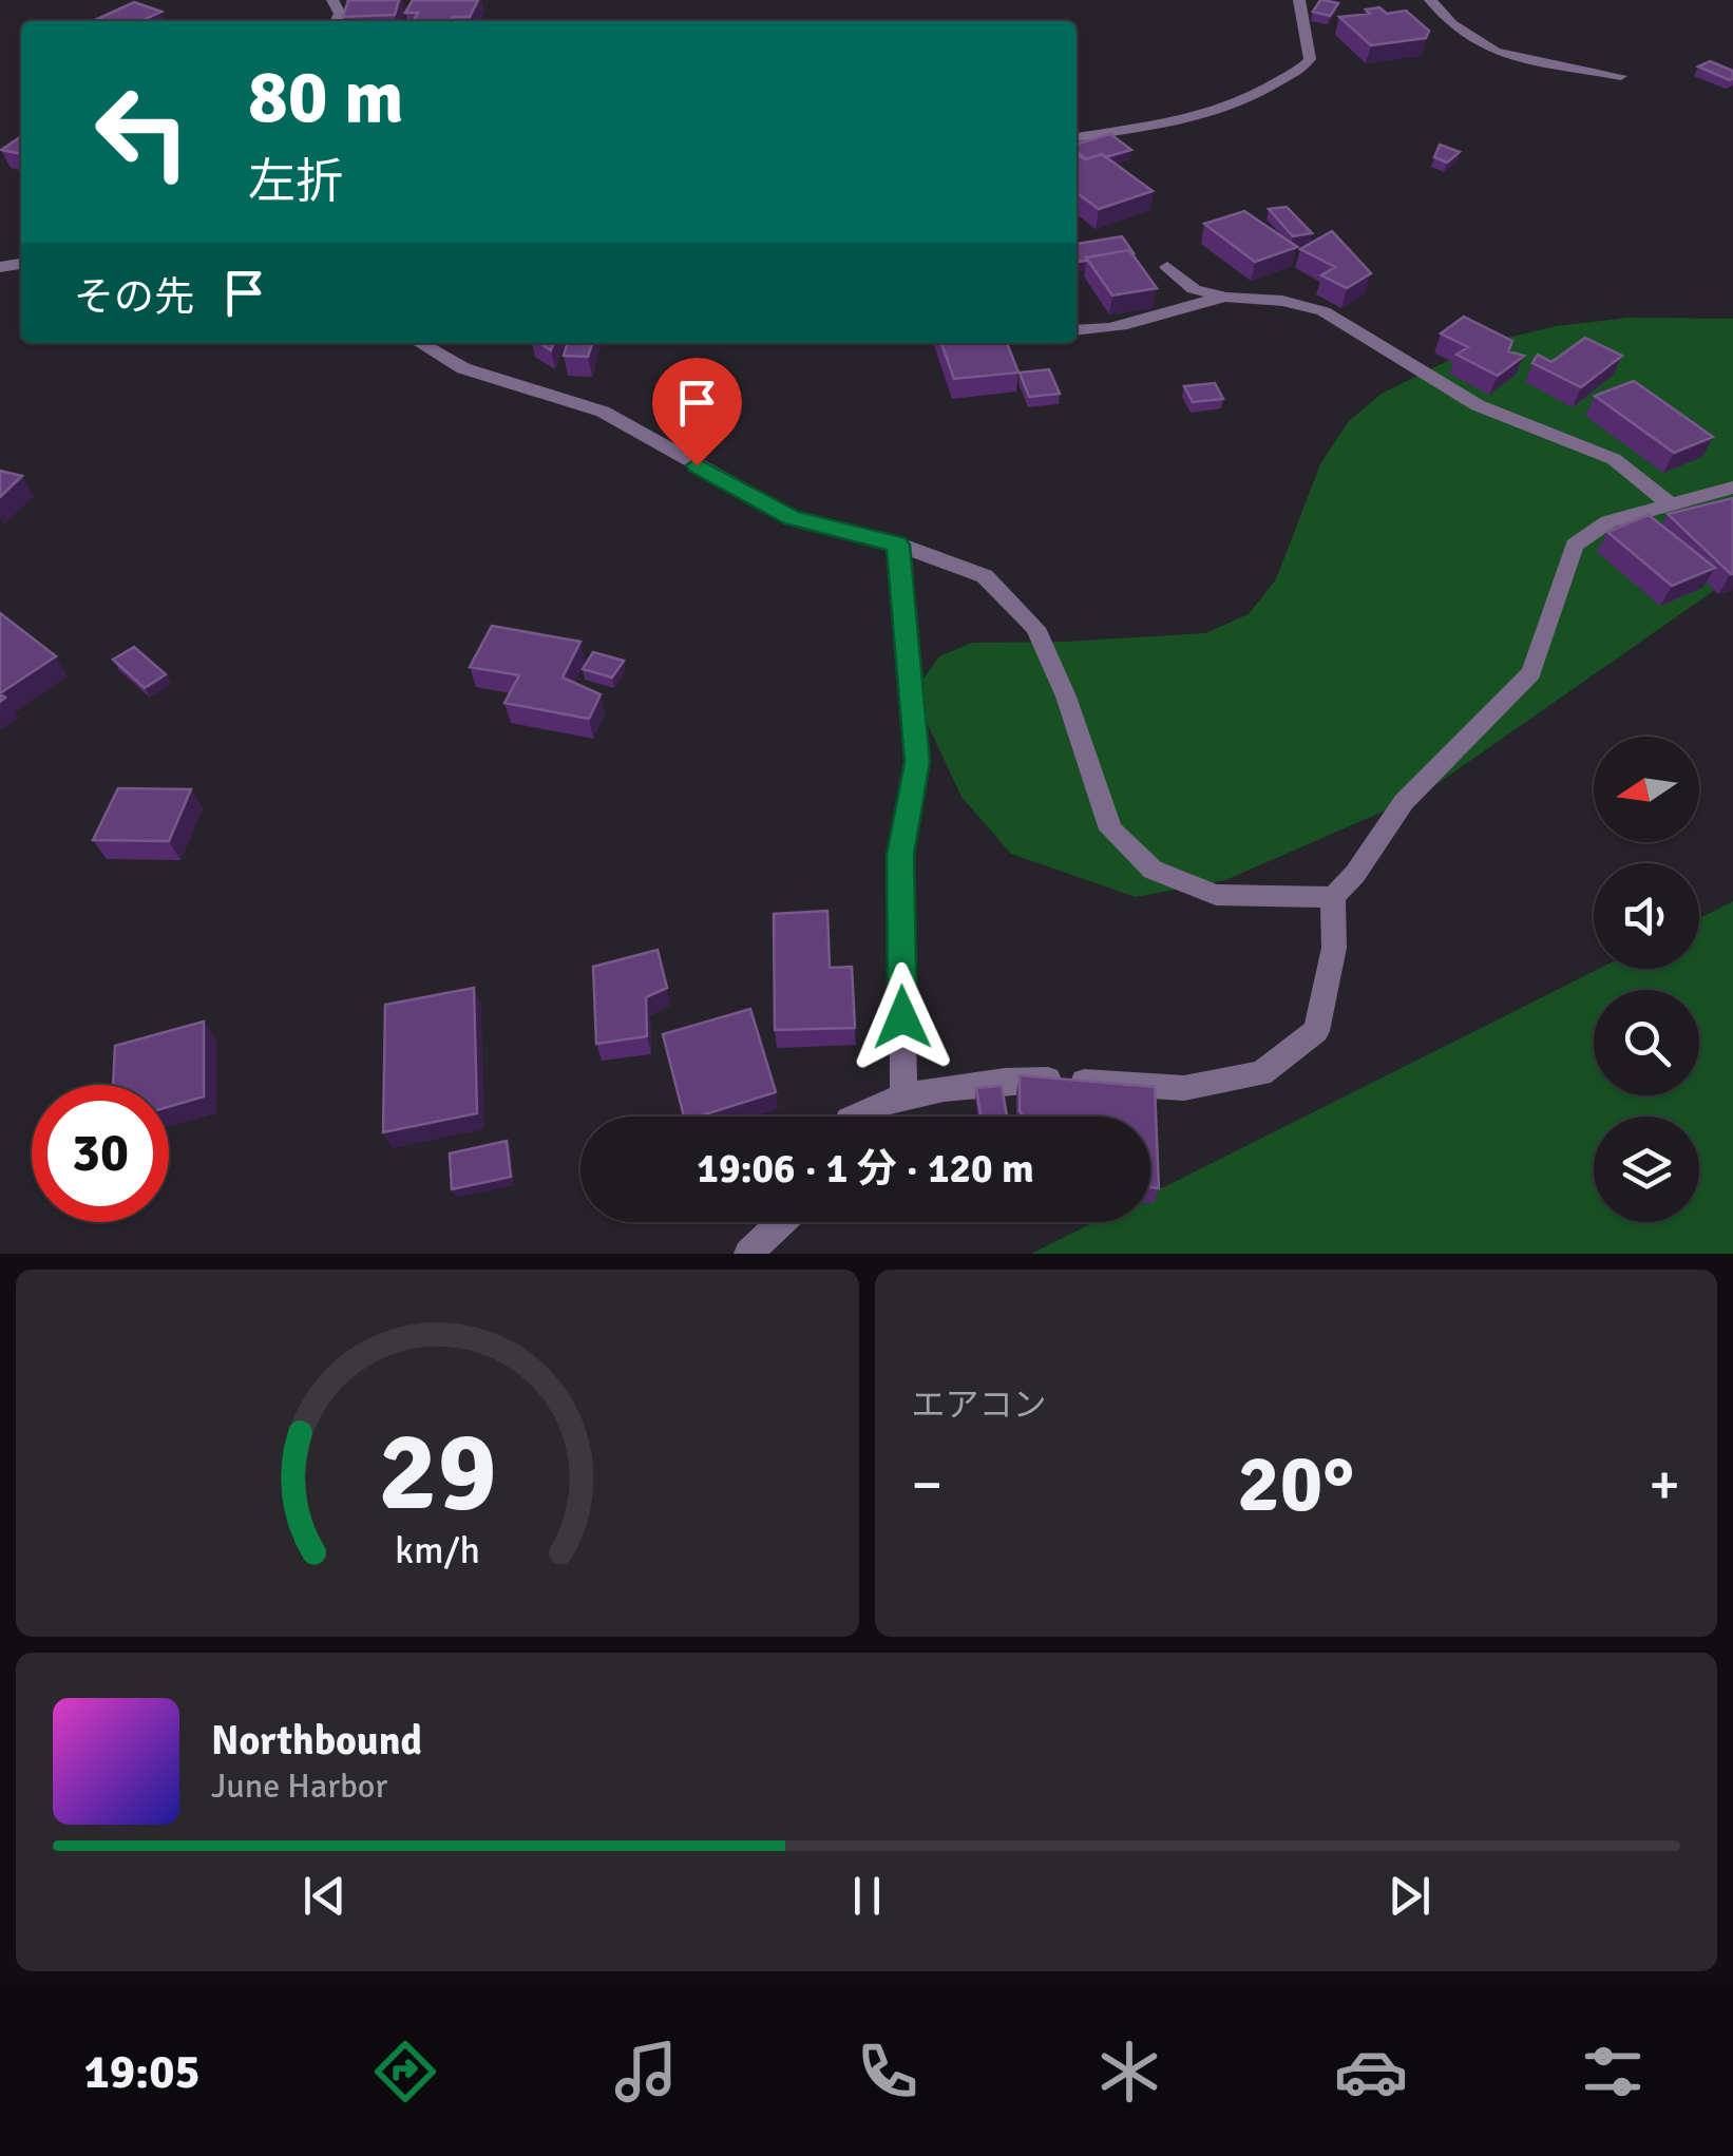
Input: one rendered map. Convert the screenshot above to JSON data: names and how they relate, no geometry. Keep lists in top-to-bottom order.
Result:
{
  "north": "left",
  "page": {
    "turn": ["80 m", "左折"],
    "then": "その先",
    "limit": "30",
    "trip": "19:06 · 1 分 · 120 m",
    "tile": "エアコン",
    "heat": ["−", "20°", "+"],
    "song": ["Northbound", "June Harbor"],
    "tabs": "19:05",
    "gauge": ["29", "km/h"]
  }
}
